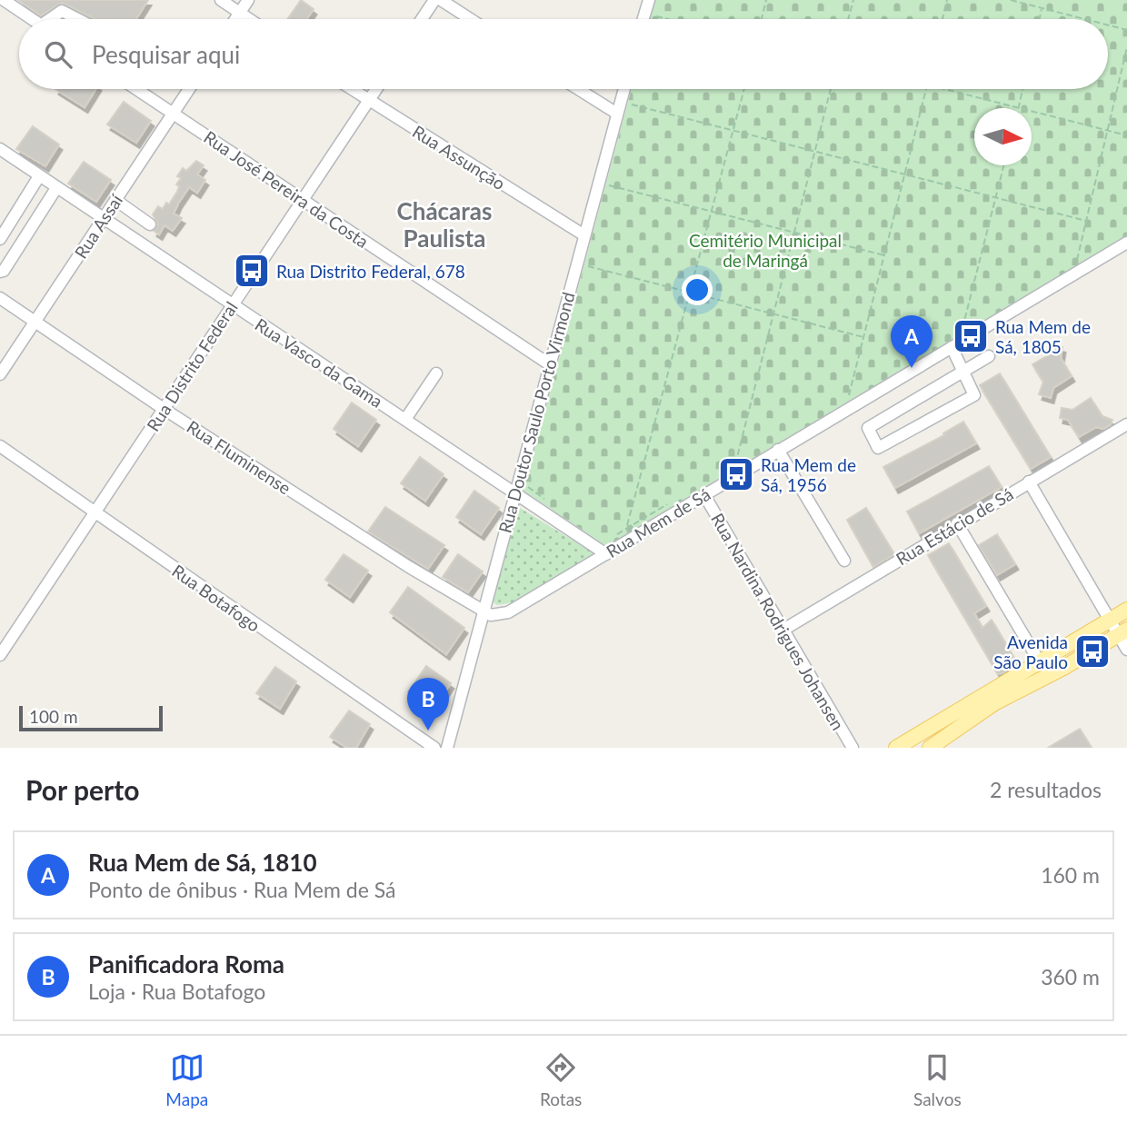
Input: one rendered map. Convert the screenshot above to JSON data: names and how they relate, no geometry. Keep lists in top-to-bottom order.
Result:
{
  "streets": {
    "street": [
      "Rua Assunção",
      "Rua José Pereira da Costa",
      "Rua Assaí",
      "Rua Vasco da Gama",
      "Rua Distrito Federal",
      "Rua Doutor Saulo Porto Virmond",
      "Rua Fluminense",
      "Rua Mem de Sá",
      "Rua Estácio de Sá",
      "Rua Botafogo",
      "Rua Nardina Rodrigues Johansen"
    ]
  },
  "crossings": [
    ["Rua Assunção", "Rua Distrito Federal"],
    ["Rua Assunção", "Rua Doutor Saulo Porto Virmond"],
    ["Rua José Pereira da Costa", "Rua Assaí"],
    ["Rua José Pereira da Costa", "Rua Distrito Federal"],
    ["Rua José Pereira da Costa", "Rua Doutor Saulo Porto Virmond"],
    ["Rua Assaí", "Rua Vasco da Gama"],
    ["Rua Assaí", "Rua Fluminense"],
    ["Rua Vasco da Gama", "Rua Distrito Federal"],
    ["Rua Vasco da Gama", "Rua Doutor Saulo Porto Virmond"],
    ["Rua Vasco da Gama", "Rua Mem de Sá"],
    ["Rua Distrito Federal", "Rua Fluminense"],
    ["Rua Distrito Federal", "Rua Botafogo"],
    ["Rua Doutor Saulo Porto Virmond", "Rua Fluminense"],
    ["Rua Doutor Saulo Porto Virmond", "Rua Mem de Sá"],
    ["Rua Fluminense", "Rua Mem de Sá"],
    ["Rua Mem de Sá", "Rua Nardina Rodrigues Johansen"],
    ["Rua Estácio de Sá", "Rua Nardina Rodrigues Johansen"]
  ],
  "districts": ["Chácaras Paulista"],
  "parks": ["Cemitério Municipal de Maringá"],
  "places": {
    "bus stop": [
      "Rua Distrito Federal, 678",
      "Rua Mem de Sá, 1805",
      "Rua Mem de Sá, 1956",
      "Avenida São Paulo"
    ]
  },
  "scale_bar": "100 m",
  "north": "right",
  "page": {
    "search": "Pesquisar aqui",
    "pins": ["A", "B"],
    "scale": "100 m",
    "heading": ["Por perto", "2 resultados"],
    "list": [
      {
        "mark": "A",
        "name": "Rua Mem de Sá, 1810",
        "note": "Ponto de ônibus · Rua Mem de Sá",
        "value": "160 m"
      },
      {
        "mark": "B",
        "name": "Panificadora Roma",
        "note": "Loja · Rua Botafogo",
        "value": "360 m"
      }
    ],
    "nav": ["Mapa", "Rotas", "Salvos"]
  }
}
